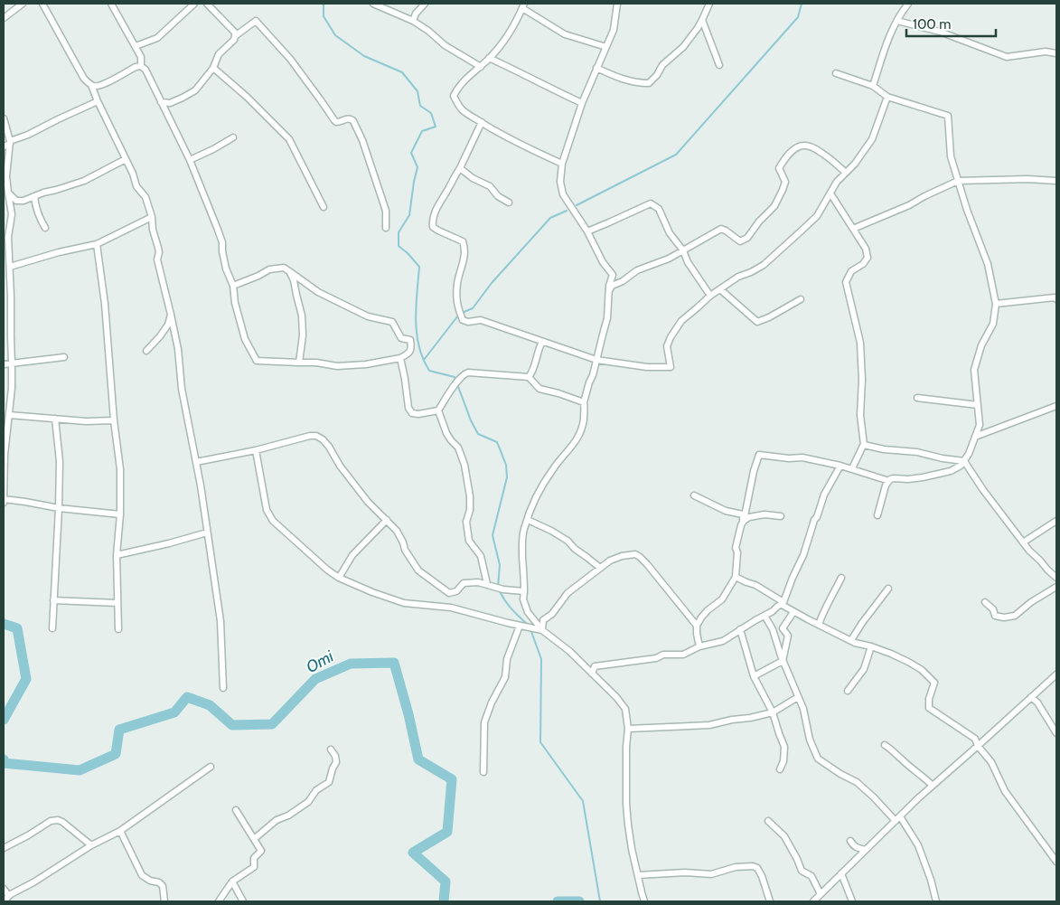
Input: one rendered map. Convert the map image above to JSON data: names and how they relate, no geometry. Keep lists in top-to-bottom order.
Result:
{
  "water": ["Omi"],
  "scale_bar": "100 m"
}
